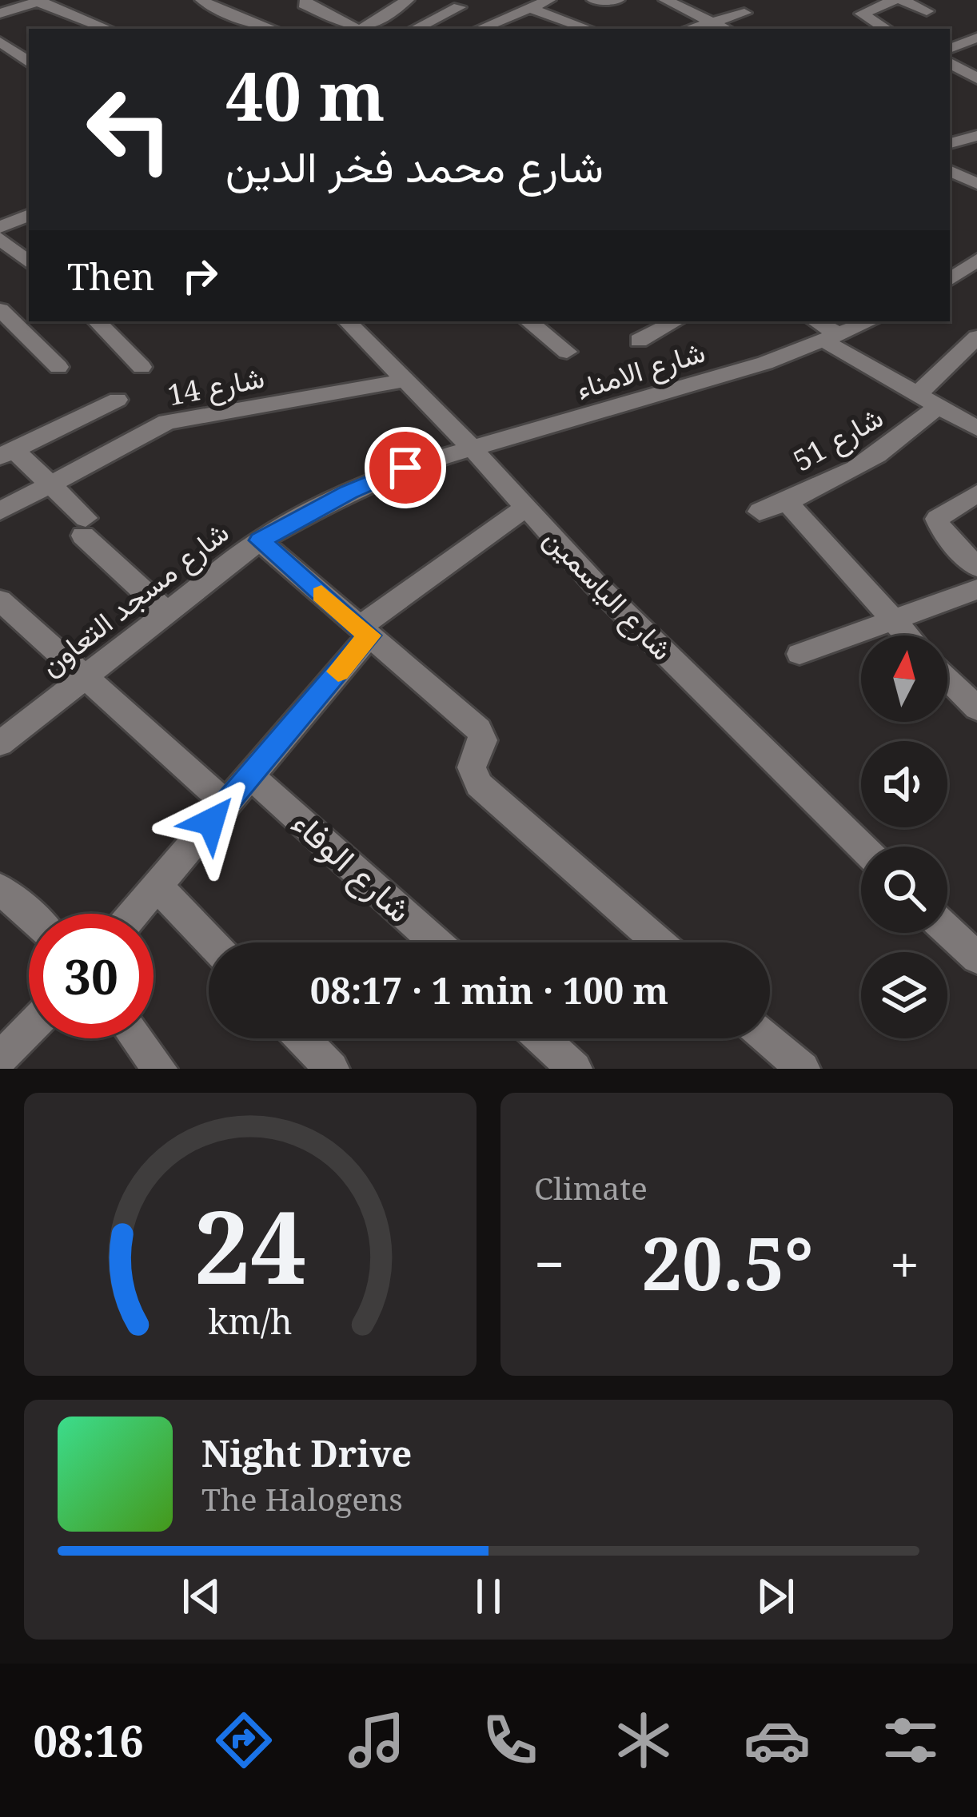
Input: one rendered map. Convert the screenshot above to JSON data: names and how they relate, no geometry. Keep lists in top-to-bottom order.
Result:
{
  "streets": {
    "street": [
      "شارع الامناء",
      "شارع 14",
      "شارع 51",
      "شارع الياسمين",
      "شارع مسجد التعاون",
      "شارع الوفاء"
    ]
  },
  "crossings": [
    ["شارع الامناء", "شارع الياسمين"],
    ["شارع الامناء", "شارع مسجد التعاون"],
    ["شارع 14", "شارع الياسمين"],
    ["شارع الياسمين", "شارع مسجد التعاون"]
  ],
  "north": "top",
  "page": {
    "turn": ["40 m", "شارع محمد فخر الدين"],
    "then": "Then",
    "limit": "30",
    "trip": "08:17 · 1 min · 100 m",
    "tile": "Climate",
    "heat": ["−", "20.5°", "+"],
    "song": ["Night Drive", "The Halogens"],
    "tabs": "08:16",
    "gauge": ["24", "km/h"]
  }
}
